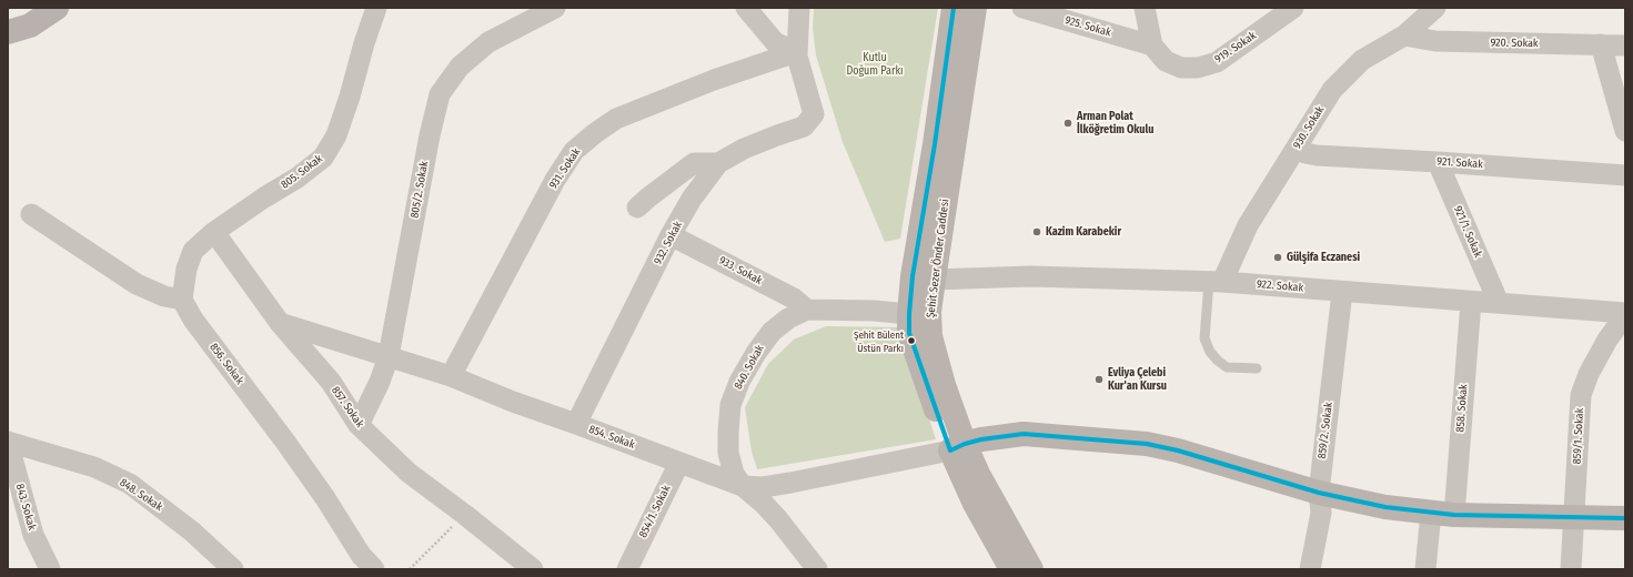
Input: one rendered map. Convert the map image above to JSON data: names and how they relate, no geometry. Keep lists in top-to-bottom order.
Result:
{
  "streets": {
    "street": [
      "925. Sokak",
      "920. Sokak",
      "919. Sokak",
      "930. Sokak",
      "921. Sokak",
      "931. Sokak",
      "805. Sokak",
      "805/2. Sokak",
      "921/1. Sokak",
      "932. Sokak",
      "Şehit Sezer Önder Caddesi",
      "933. Sokak",
      "922. Sokak",
      "856. Sokak",
      "840. Sokak",
      "857. Sokak",
      "858. Sokak",
      "859/2. Sokak",
      "859/1. Sokak",
      "854. Sokak",
      "848. Sokak",
      "843. Sokak",
      "854/1. Sokak"
    ]
  },
  "crossings": [
    ["925. Sokak", "919. Sokak"],
    ["920. Sokak", "930. Sokak"],
    ["930. Sokak", "921. Sokak"],
    ["930. Sokak", "922. Sokak"],
    ["921. Sokak", "921/1. Sokak"],
    ["931. Sokak", "932. Sokak"],
    ["931. Sokak", "854. Sokak"],
    ["805. Sokak", "856. Sokak"],
    ["805. Sokak", "857. Sokak"],
    ["805/2. Sokak", "857. Sokak"],
    ["805/2. Sokak", "854. Sokak"],
    ["921/1. Sokak", "922. Sokak"],
    ["932. Sokak", "933. Sokak"],
    ["932. Sokak", "854. Sokak"],
    ["Şehit Sezer Önder Caddesi", "922. Sokak"],
    ["Şehit Sezer Önder Caddesi", "840. Sokak"],
    ["Şehit Sezer Önder Caddesi", "854. Sokak"],
    ["933. Sokak", "840. Sokak"],
    ["922. Sokak", "858. Sokak"],
    ["922. Sokak", "859/2. Sokak"],
    ["922. Sokak", "859/1. Sokak"],
    ["840. Sokak", "854. Sokak"],
    ["857. Sokak", "854. Sokak"],
    ["854. Sokak", "854/1. Sokak"],
    ["848. Sokak", "843. Sokak"]
  ],
  "parks": ["Kutlu Doğum Parkı"],
  "places": [
    "Arman Polat İlköğretim Okulu",
    "Kazim Karabekir",
    "Gülşifa Eczanesi",
    "Şehit Bülent Üstün Parkı",
    "Evliya Çelebi Kur'an Kursu"
  ]
}
